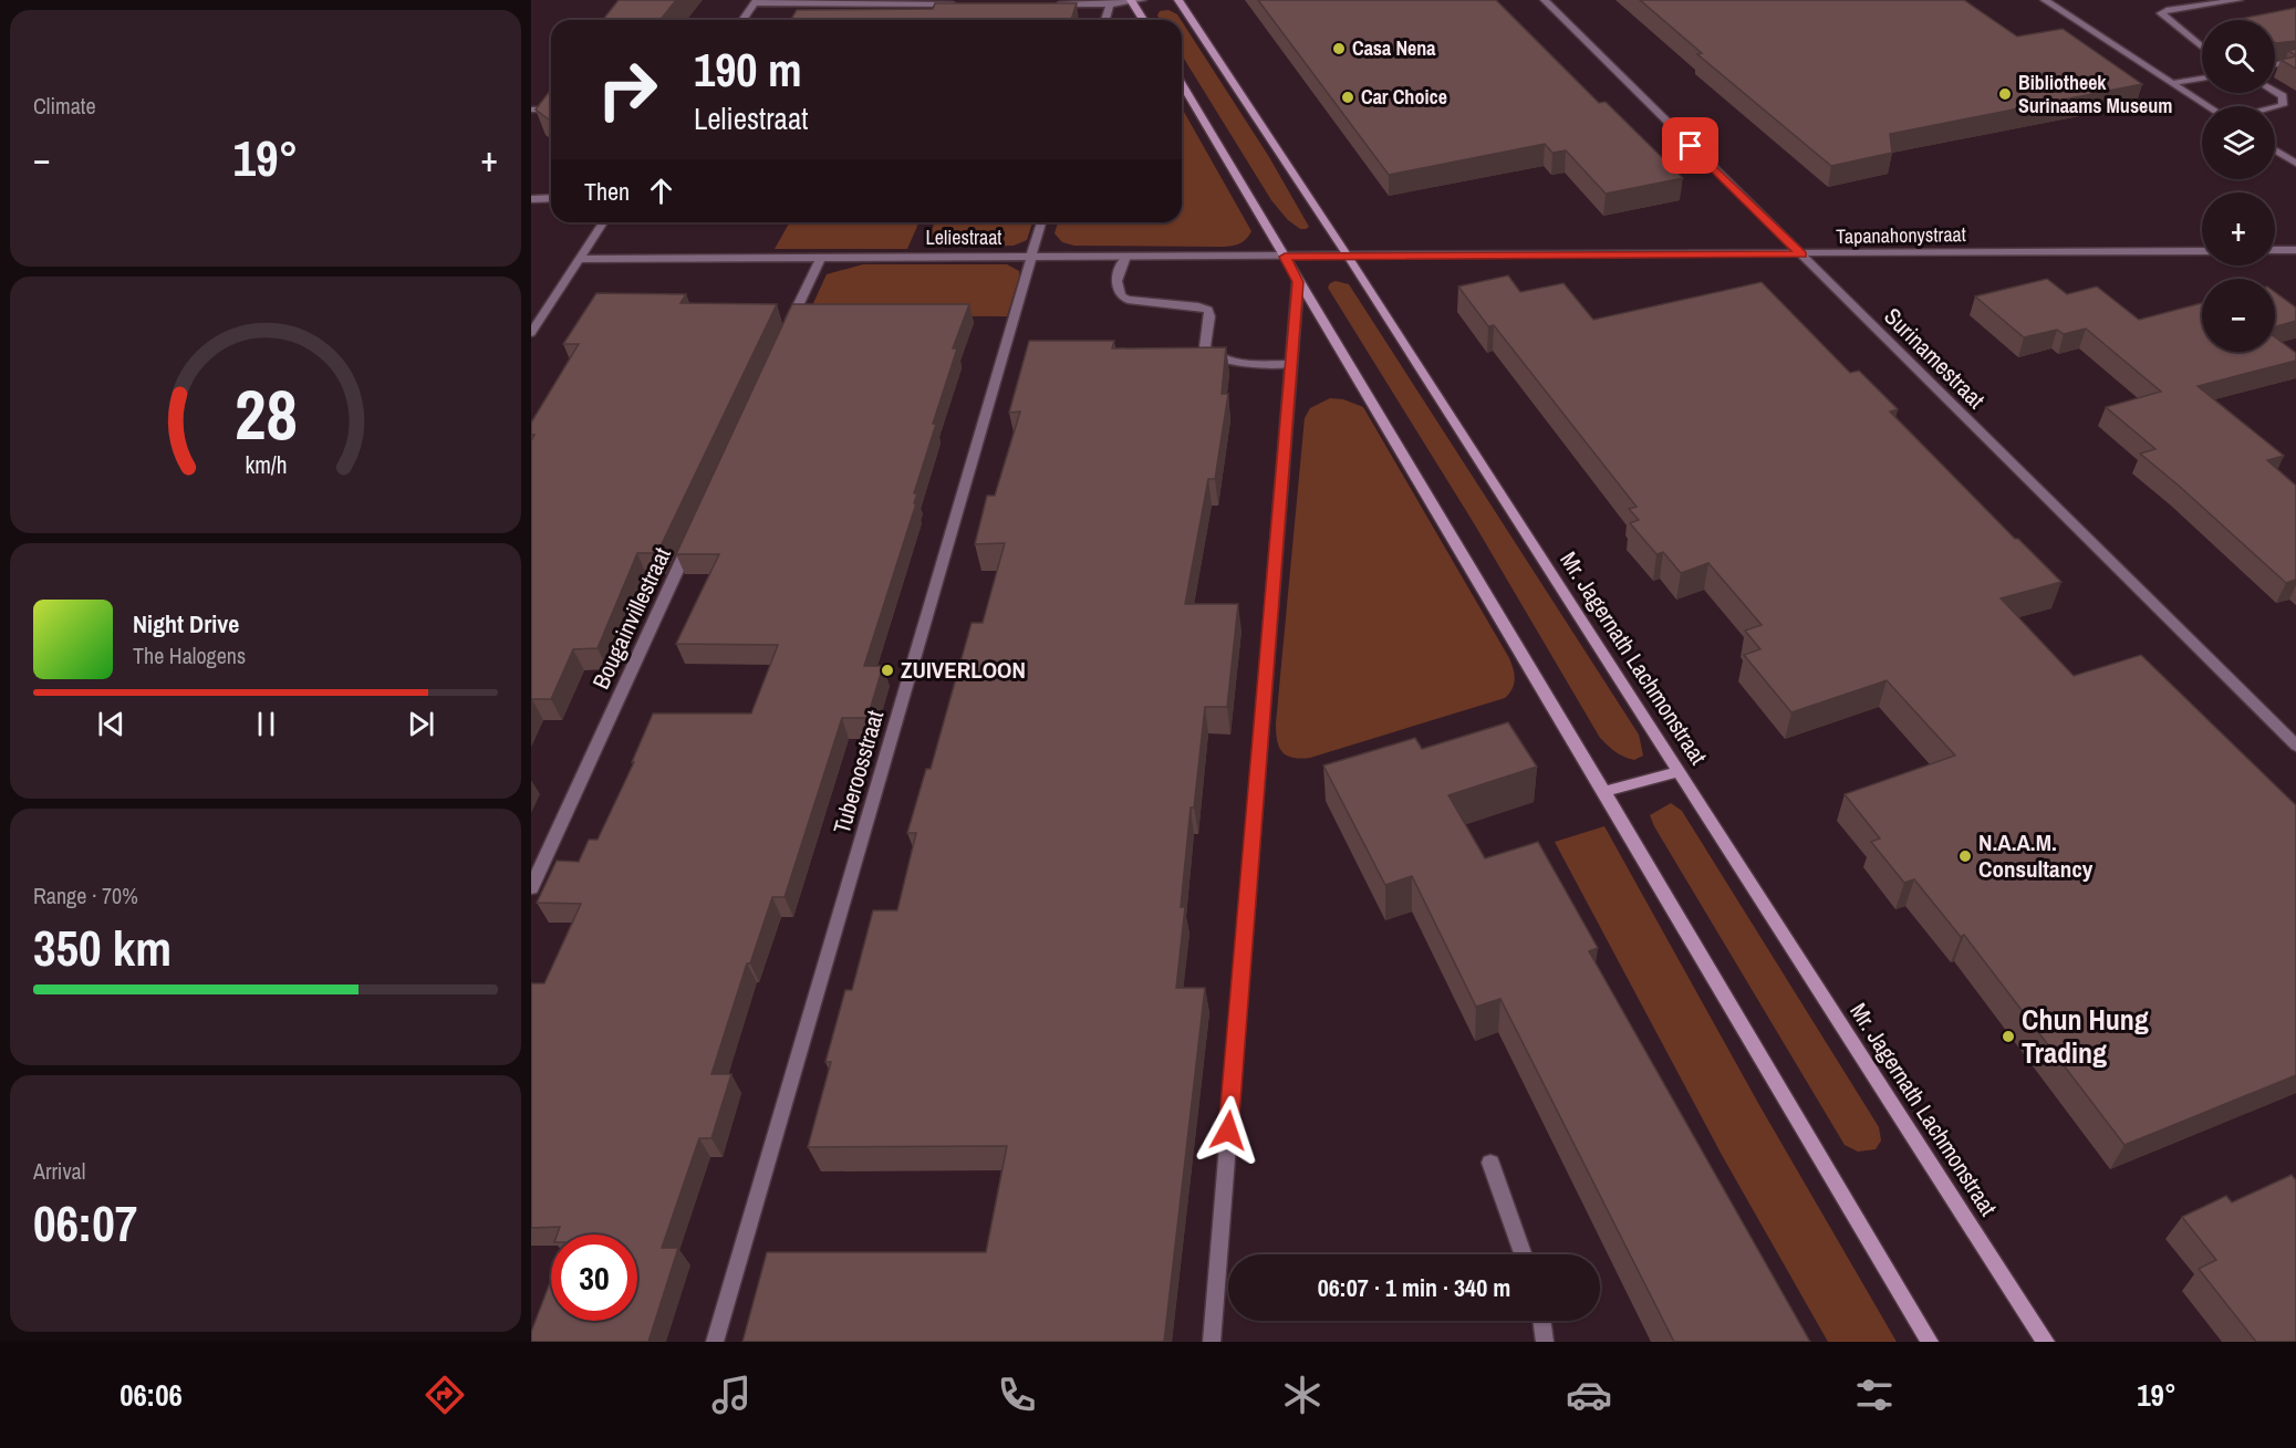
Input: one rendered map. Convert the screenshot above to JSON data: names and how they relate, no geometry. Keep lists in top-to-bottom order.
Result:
{
  "streets": {
    "main road": ["Mr. Jagernath Lachmonstraat"],
    "street": [
      "Tapanahonystraat",
      "Leliestraat",
      "Surinamestraat",
      "Bougainvillestraat",
      "Tuberoosstraat"
    ]
  },
  "crossings": [
    ["Tapanahonystraat", "Leliestraat"],
    ["Tapanahonystraat", "Surinamestraat"],
    ["Tapanahonystraat", "Mr. Jagernath Lachmonstraat"],
    ["Leliestraat", "Mr. Jagernath Lachmonstraat"],
    ["Leliestraat", "Tuberoosstraat"]
  ],
  "places": [
    "Casa Nena",
    "Bibliotheek Surinaams Museum",
    "Car Choice",
    "ZUIVERLOON",
    "N.A.A.M. Consultancy",
    "Chun Hung Trading"
  ],
  "page": {
    "tile": [
      "Climate",
      ["Range · 70%", "350 km"],
      ["Arrival", "06:07"]
    ],
    "map_buttons": ["+", "−"],
    "turn": ["190 m", "Leliestraat"],
    "heat": ["−", "19°", "+"],
    "then": "Then",
    "song": ["Night Drive", "The Halogens"],
    "limit": "30",
    "trip": "06:07 · 1 min · 340 m",
    "tabs": ["06:06", "19°"],
    "gauge": ["28", "km/h"]
  }
}
